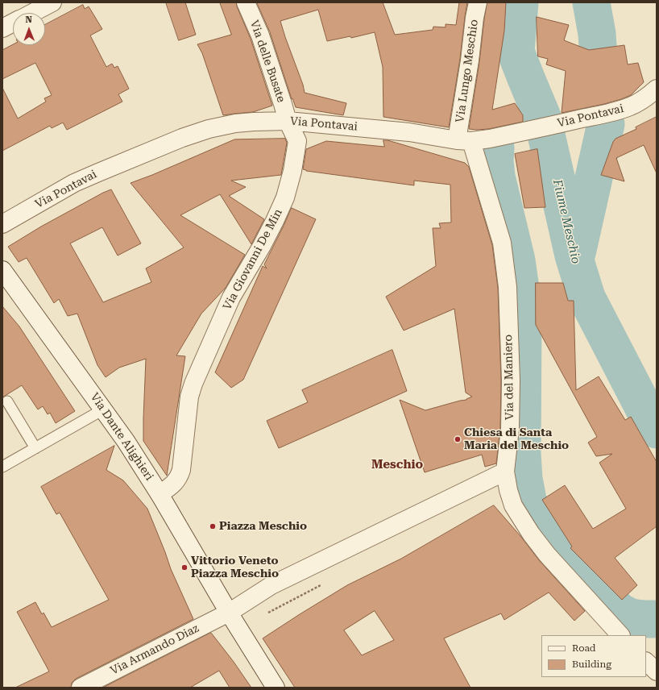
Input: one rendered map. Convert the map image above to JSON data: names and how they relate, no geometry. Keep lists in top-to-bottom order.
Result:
{
  "streets": {
    "street": [
      "Via delle Busate",
      "Via Lungo Meschio",
      "Via Pontavai",
      "Via Giovanni De Min",
      "Via del Maniero",
      "Via Dante Alighieri",
      "Via Armando Diaz"
    ]
  },
  "crossings": [
    ["Via delle Busate", "Via Pontavai"],
    ["Via delle Busate", "Via Giovanni De Min"],
    ["Via Lungo Meschio", "Via Pontavai"],
    ["Via Lungo Meschio", "Via del Maniero"],
    ["Via Pontavai", "Via Giovanni De Min"],
    ["Via Pontavai", "Via del Maniero"],
    ["Via Giovanni De Min", "Via Dante Alighieri"],
    ["Via Dante Alighieri", "Via Armando Diaz"]
  ],
  "districts": ["Meschio"],
  "water": ["Fiume Meschio"],
  "places": ["Chiesa di Santa Maria del Meschio", "Piazza Meschio", "Vittorio Veneto Piazza Meschio"],
  "legend": ["Road", "Building"],
  "north": "top"
}
